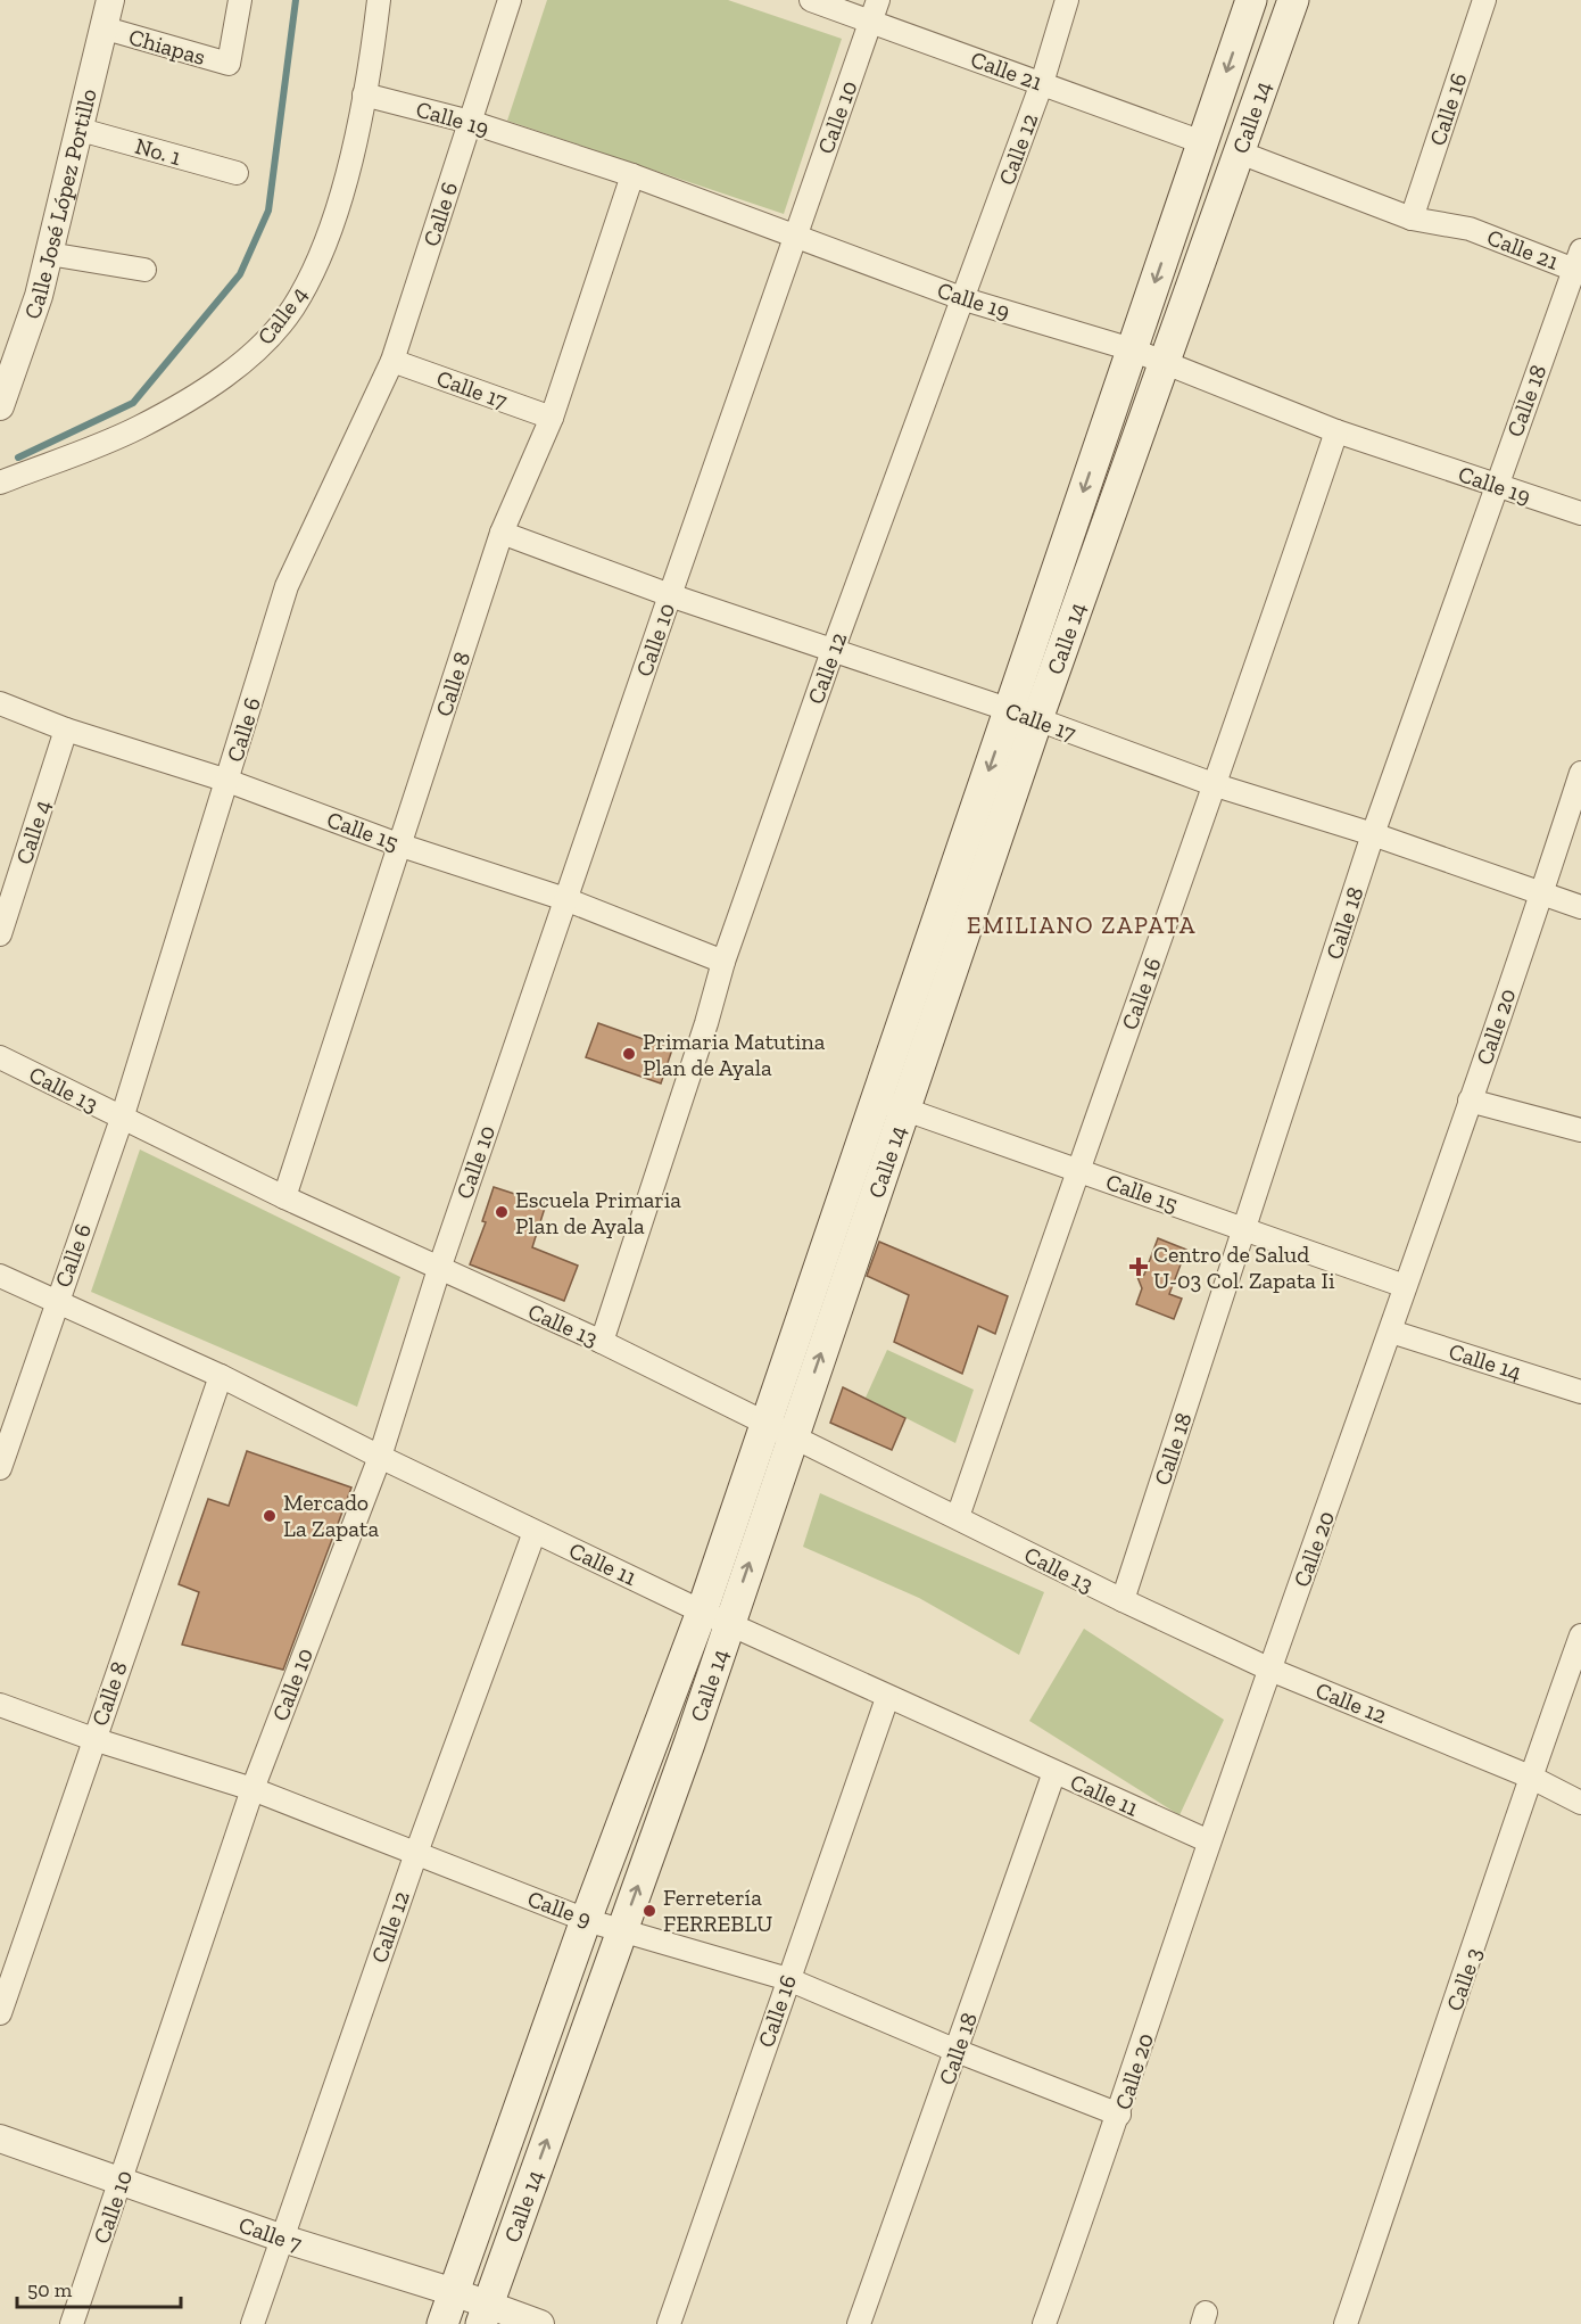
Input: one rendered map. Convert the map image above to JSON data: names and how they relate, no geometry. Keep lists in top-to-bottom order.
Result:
{
  "streets": {
    "main road": ["Calle 14"],
    "street": [
      "Chiapas",
      "Calle 21",
      "Calle 16",
      "Calle 10",
      "Calle 19",
      "Calle 12",
      "No. 1",
      "Calle José López Portillo",
      "Calle 6",
      "Calle 4",
      "Calle 17",
      "Calle 18",
      "Calle 8",
      "Calle 15",
      "Calle 20",
      "Calle 13",
      "Calle 11",
      "Calle 9",
      "Calle 3",
      "Calle 7"
    ]
  },
  "crossings": [
    ["Chiapas", "Calle José López Portillo"],
    ["Calle 21", "Calle 16"],
    ["Calle 21", "Calle 10"],
    ["Calle 21", "Calle 14"],
    ["Calle 21", "Calle 12"],
    ["Calle 21", "Calle 18"],
    ["Calle 16", "Calle 19"],
    ["Calle 16", "Calle 17"],
    ["Calle 16", "Calle 15"],
    ["Calle 16", "Calle 13"],
    ["Calle 16", "Calle 11"],
    ["Calle 16", "Calle 9"],
    ["Calle 10", "Calle 19"],
    ["Calle 10", "Calle 17"],
    ["Calle 10", "Calle 15"],
    ["Calle 10", "Calle 13"],
    ["Calle 10", "Calle 11"],
    ["Calle 10", "Calle 9"],
    ["Calle 10", "Calle 7"],
    ["Calle 14", "Calle 19"],
    ["Calle 14", "Calle 17"],
    ["Calle 14", "Calle 15"],
    ["Calle 14", "Calle 20"],
    ["Calle 14", "Calle 13"],
    ["Calle 14", "Calle 11"],
    ["Calle 14", "Calle 9"],
    ["Calle 14", "Calle 7"],
    ["Calle 19", "Calle 12"],
    ["Calle 19", "Calle 6"],
    ["Calle 19", "Calle 4"],
    ["Calle 19", "Calle 18"],
    ["Calle 19", "Calle 8"],
    ["Calle 12", "Calle 17"],
    ["Calle 12", "Calle 18"],
    ["Calle 12", "Calle 15"],
    ["Calle 12", "Calle 20"],
    ["Calle 12", "Calle 13"],
    ["Calle 12", "Calle 11"],
    ["Calle 12", "Calle 9"],
    ["Calle 12", "Calle 3"],
    ["Calle 12", "Calle 7"],
    ["No. 1", "Calle José López Portillo"],
    ["Calle 6", "Calle 17"],
    ["Calle 6", "Calle 15"],
    ["Calle 6", "Calle 13"],
    ["Calle 6", "Calle 11"],
    ["Calle 4", "Calle 15"],
    ["Calle 17", "Calle 18"],
    ["Calle 17", "Calle 8"],
    ["Calle 17", "Calle 20"],
    ["Calle 18", "Calle 15"],
    ["Calle 18", "Calle 13"],
    ["Calle 18", "Calle 11"],
    ["Calle 18", "Calle 9"],
    ["Calle 8", "Calle 15"],
    ["Calle 8", "Calle 13"],
    ["Calle 8", "Calle 11"],
    ["Calle 8", "Calle 9"],
    ["Calle 15", "Calle 20"],
    ["Calle 20", "Calle 11"],
    ["Calle 20", "Calle 9"]
  ],
  "districts": ["EMILIANO ZAPATA"],
  "places": {
    "other": [
      "Primaria Matutina Plan de Ayala",
      "Escuela Primaria Plan de Ayala",
      "Mercado La Zapata",
      "Ferretería FERREBLU"
    ],
    "health": ["Centro de Salud U-03 Col. Zapata Ii"]
  },
  "scale_bar": "50 m"
}
